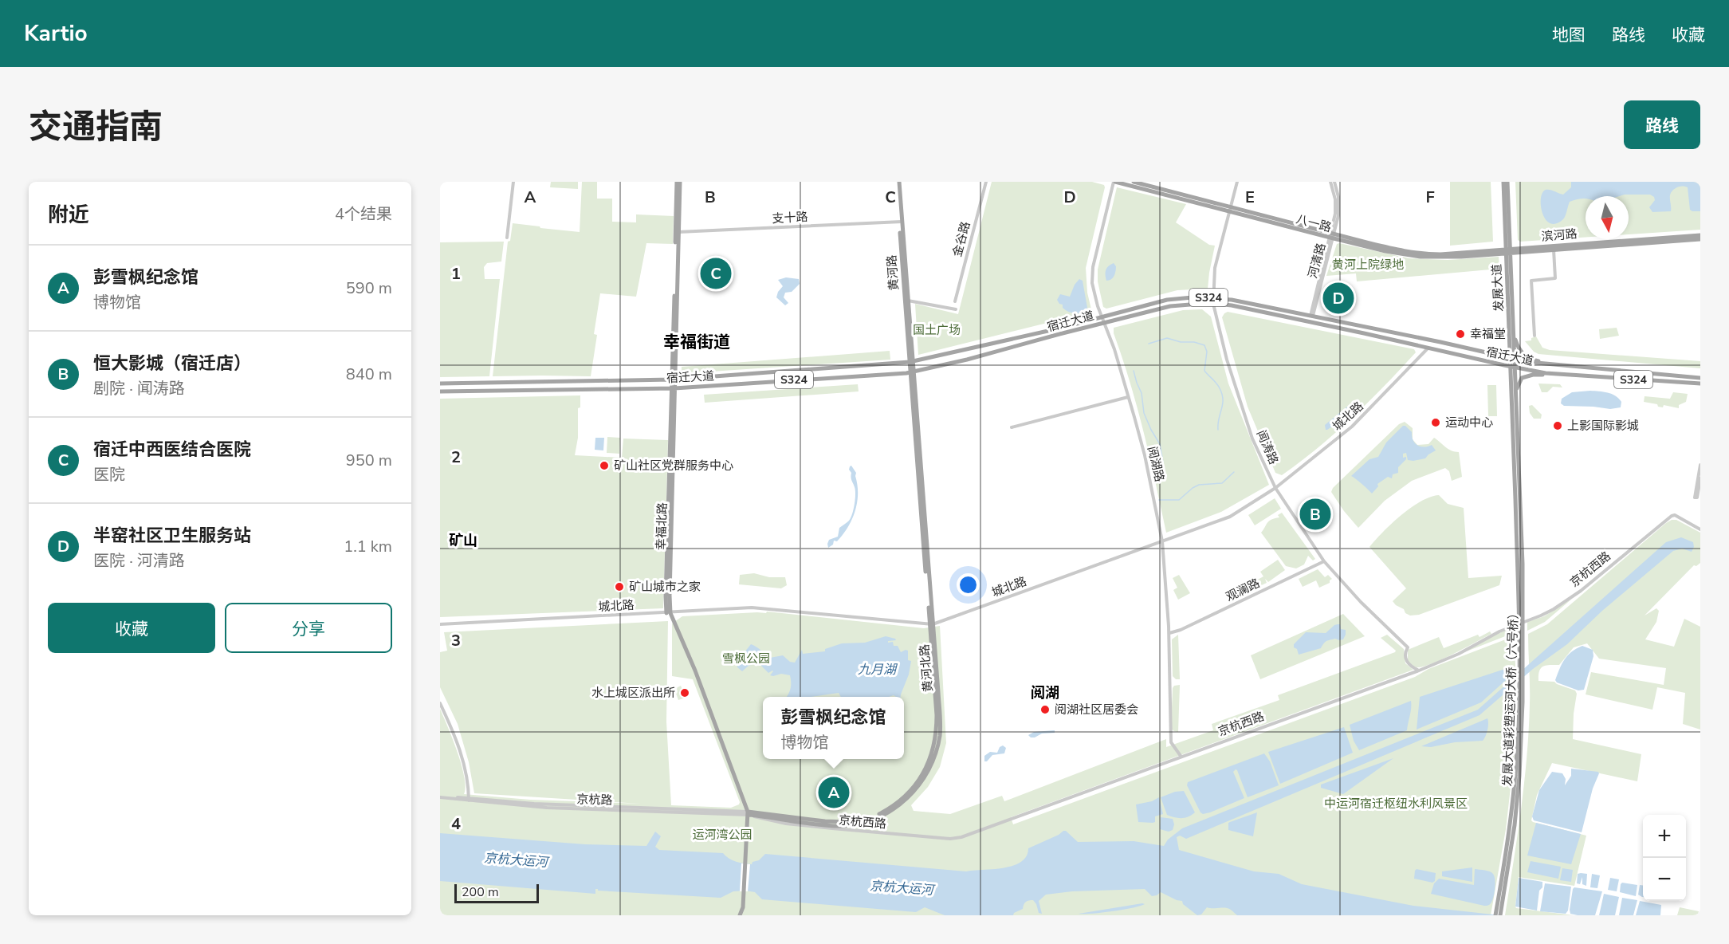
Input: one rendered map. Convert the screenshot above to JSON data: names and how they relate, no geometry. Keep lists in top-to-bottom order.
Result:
{
  "streets": {
    "main road": [
      "八一路",
      "滨河路",
      "黄河路",
      "发展大道",
      "S324",
      "宿迁大道",
      "幸福北路",
      "黄河北路",
      "发展大道彩塑运河大桥（六号桥）"
    ],
    "street": [
      "支十路",
      "金谷路",
      "河清路",
      "城北路",
      "闻涛路",
      "阅湖路",
      "京杭西路",
      "观澜路",
      "京杭路"
    ]
  },
  "crossings": [
    ["支十路", "黄河路"],
    ["支十路", "幸福北路"],
    ["八一路", "滨河路"],
    ["八一路", "河清路"],
    ["八一路", "发展大道"],
    ["八一路", "闻涛路"],
    ["八一路", "阅湖路"],
    ["滨河路", "发展大道"],
    ["河清路", "宿迁大道"],
    ["黄河路", "宿迁大道"],
    ["黄河路", "黄河北路"],
    ["发展大道", "宿迁大道"],
    ["发展大道", "发展大道彩塑运河大桥（六号桥）"],
    ["宿迁大道", "城北路"],
    ["宿迁大道", "闻涛路"],
    ["宿迁大道", "阅湖路"],
    ["宿迁大道", "幸福北路"],
    ["宿迁大道", "黄河北路"],
    ["城北路", "闻涛路"],
    ["城北路", "阅湖路"],
    ["城北路", "幸福北路"],
    ["城北路", "黄河北路"],
    ["闻涛路", "京杭西路"],
    ["闻涛路", "观澜路"],
    ["阅湖路", "京杭西路"],
    ["阅湖路", "观澜路"],
    ["幸福北路", "京杭西路"],
    ["幸福北路", "黄河北路"],
    ["幸福北路", "京杭路"],
    ["京杭西路", "黄河北路"],
    ["京杭西路", "京杭路"],
    ["黄河北路", "京杭路"]
  ],
  "districts": ["幸福街道", "矿山", "阅湖"],
  "water": ["九月湖", "京杭大运河"],
  "parks": [
    "黄河上院绿地",
    "国土广场",
    "雪枫公园",
    "中运河宿迁枢纽水利风景区",
    "运河湾公园"
  ],
  "places": [
    "幸福堂",
    "运动中心",
    "上影国际影城",
    "矿山社区党群服务中心",
    "矿山城市之家",
    "水上城区派出所",
    "阅湖社区居委会"
  ],
  "scale_bar": "200 m",
  "north": "bottom",
  "page": {
    "header": "Kartio",
    "nav": ["地图", "路线", "收藏"],
    "title": "交通指南",
    "buttons": [
      "路线",
      ["收藏", "分享"]
    ],
    "heading": ["附近", "4个结果"],
    "list": [
      {
        "mark": "A",
        "name": "彭雪枫纪念馆",
        "note": "博物馆",
        "value": "590 m"
      },
      {
        "mark": "B",
        "name": "恒大影城（宿迁店）",
        "note": "剧院 · 闻涛路",
        "value": "840 m"
      },
      {
        "mark": "C",
        "name": "宿迁中西医结合医院",
        "note": "医院",
        "value": "950 m"
      },
      {
        "mark": "D",
        "name": "半窑社区卫生服务站",
        "note": "医院 · 河清路",
        "value": "1.1 km"
      }
    ],
    "pins": [
      "C",
      "D",
      "B",
      "A"
    ],
    "popup": ["彭雪枫纪念馆", "博物馆"],
    "map_buttons": ["+", "−"],
    "scale": "200 m"
  },
  "grid": {
    "columns": [
      "A",
      "B",
      "C",
      "D",
      "E",
      "F"
    ],
    "rows": [
      "1",
      "2",
      "3",
      "4"
    ]
  }
}
